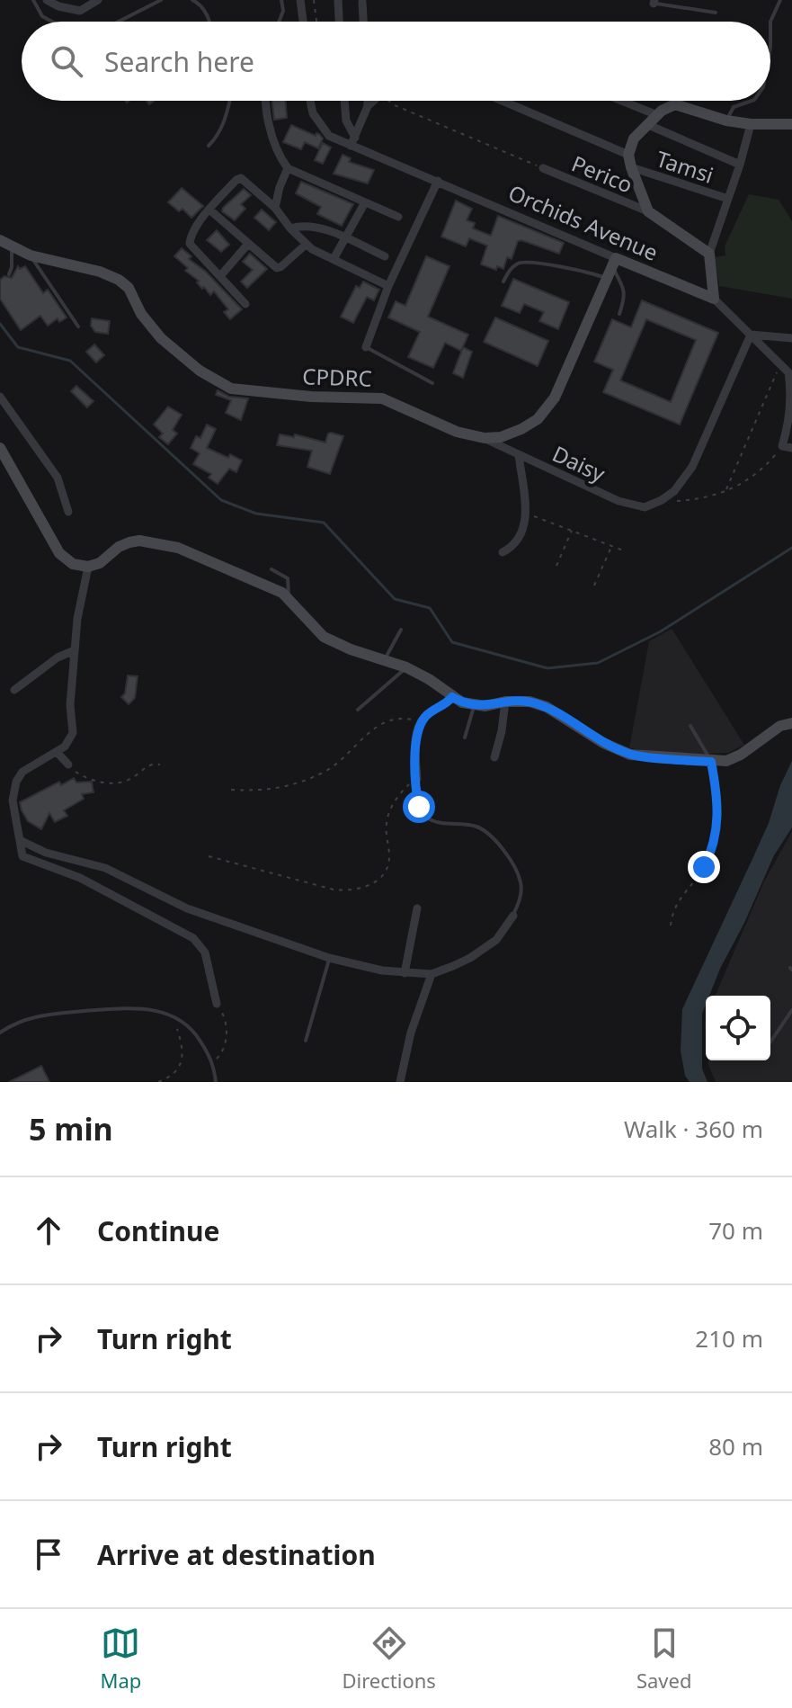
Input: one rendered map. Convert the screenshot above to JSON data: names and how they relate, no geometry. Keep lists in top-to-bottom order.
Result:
{
  "streets": {
    "street": [
      "Tamsi",
      "Perico",
      "Orchids Avenue",
      "CPDRC",
      "Daisy"
    ]
  },
  "crossings": [
    ["Orchids Avenue", "CPDRC"],
    ["CPDRC", "Daisy"]
  ],
  "page": {
    "search": "Search here",
    "heading": ["5 min", "Walk · 360 m"],
    "list": [
      ["Continue", "70 m"],
      ["Turn right", "210 m"],
      ["Turn right", "80 m"],
      "Arrive at destination"
    ],
    "nav": ["Map", "Directions", "Saved"]
  }
}
